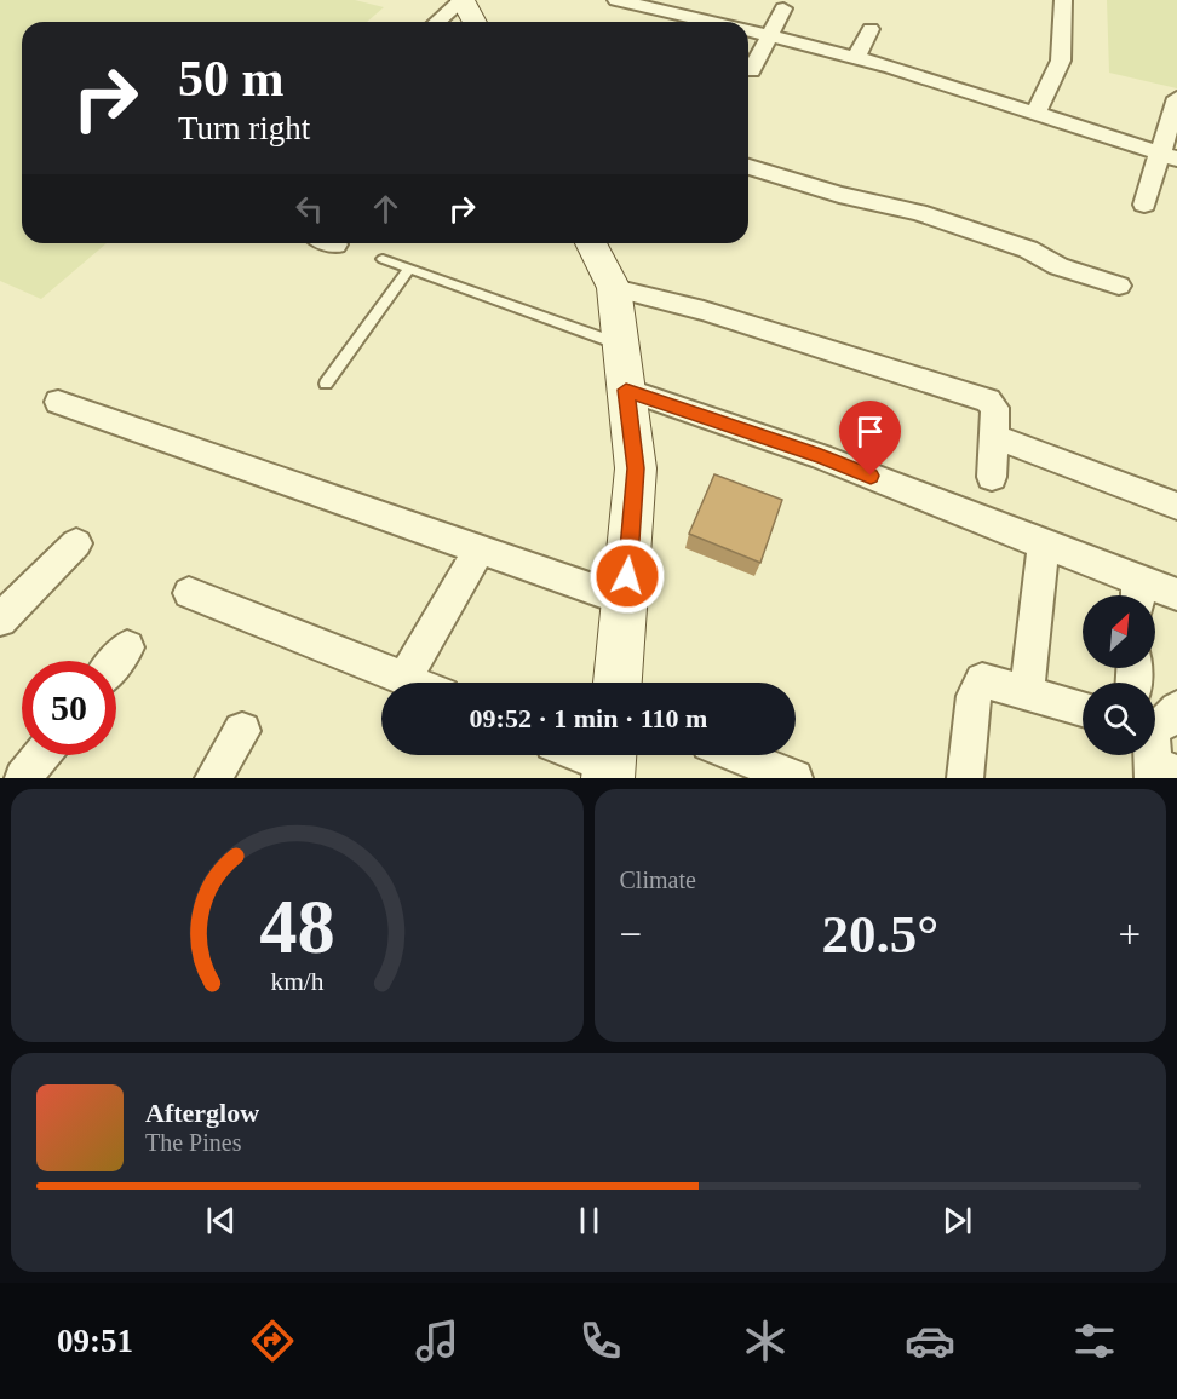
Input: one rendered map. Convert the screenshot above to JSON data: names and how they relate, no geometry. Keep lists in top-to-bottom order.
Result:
{
  "north": "top right",
  "page": {
    "turn": ["50 m", "Turn right"],
    "limit": "50",
    "trip": "09:52 · 1 min · 110 m",
    "tile": "Climate",
    "heat": ["−", "20.5°", "+"],
    "song": ["Afterglow", "The Pines"],
    "tabs": "09:51",
    "gauge": ["48", "km/h"]
  }
}
